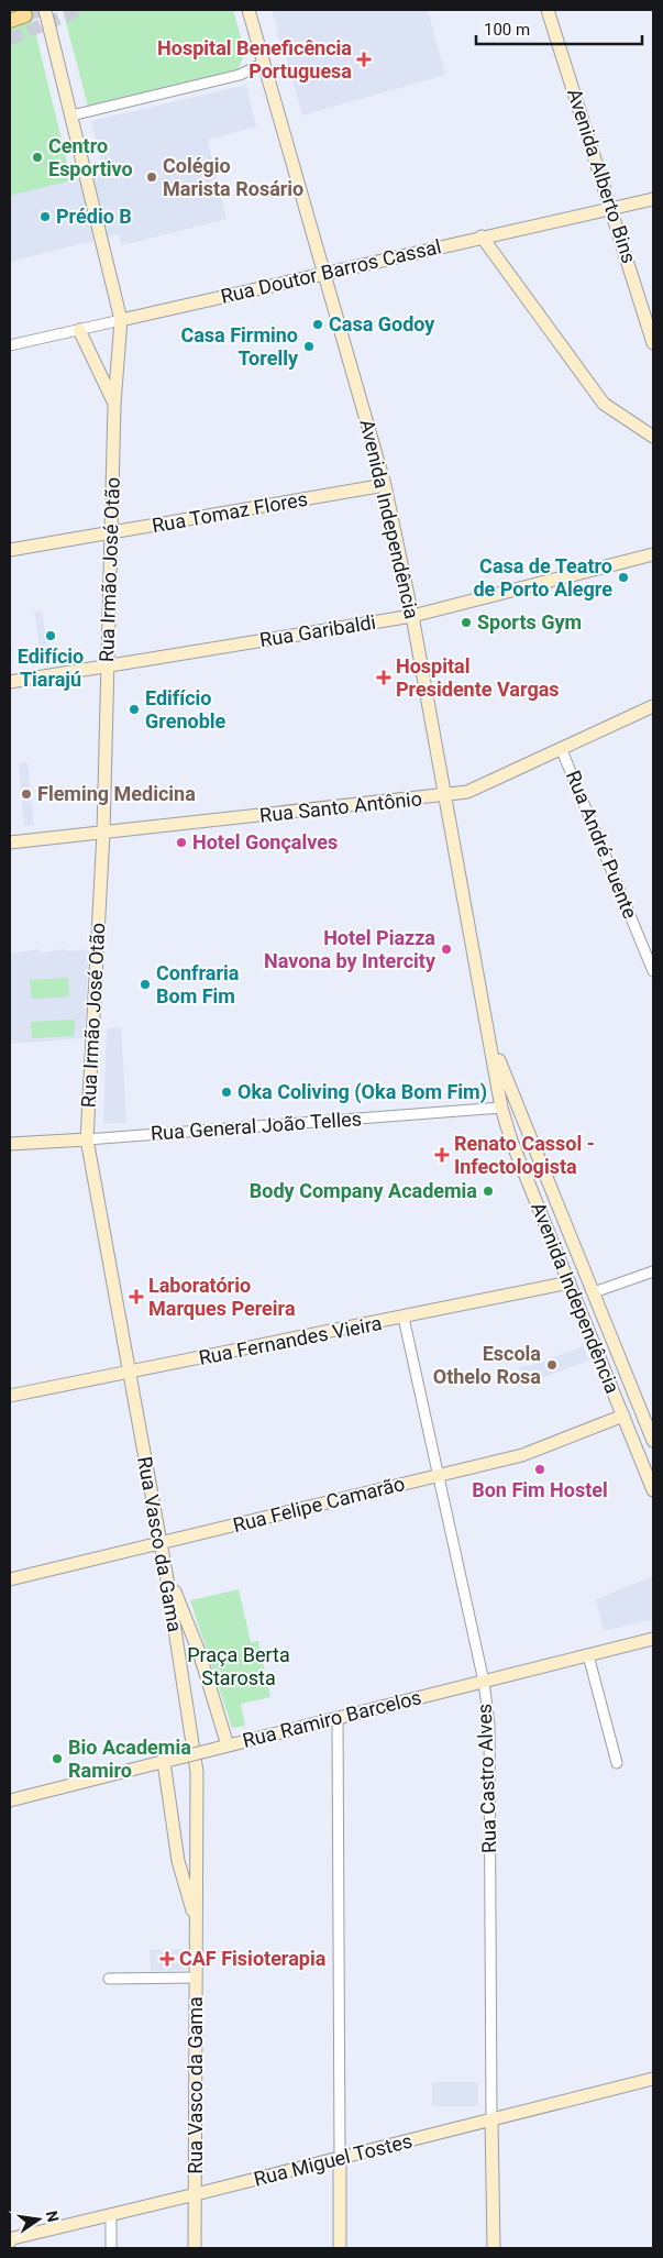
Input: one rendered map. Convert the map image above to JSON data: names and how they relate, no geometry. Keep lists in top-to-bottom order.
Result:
{
  "streets": {
    "street": [
      "Avenida Alberto Bins",
      "Rua Doutor Barros Cassal",
      "Rua Tomaz Flores",
      "Avenida Independência",
      "Rua Irmão José Otão",
      "Rua Garibaldi",
      "Rua Santo Antônio",
      "Rua André Puente",
      "Rua General João Telles",
      "Rua Fernandes Vieira",
      "Rua Felipe Camarão",
      "Rua Vasco da Gama",
      "Rua Ramiro Barcelos",
      "Rua Castro Alves",
      "Rua Miguel Tostes"
    ]
  },
  "crossings": [
    ["Avenida Alberto Bins", "Rua Doutor Barros Cassal"],
    ["Rua Doutor Barros Cassal", "Avenida Independência"],
    ["Rua Doutor Barros Cassal", "Rua Irmão José Otão"],
    ["Rua Tomaz Flores", "Avenida Independência"],
    ["Rua Tomaz Flores", "Rua Irmão José Otão"],
    ["Avenida Independência", "Rua Garibaldi"],
    ["Avenida Independência", "Rua Santo Antônio"],
    ["Avenida Independência", "Rua General João Telles"],
    ["Avenida Independência", "Rua Fernandes Vieira"],
    ["Avenida Independência", "Rua Felipe Camarão"],
    ["Rua Irmão José Otão", "Rua Garibaldi"],
    ["Rua Irmão José Otão", "Rua Santo Antônio"],
    ["Rua Irmão José Otão", "Rua General João Telles"],
    ["Rua Irmão José Otão", "Rua Vasco da Gama"],
    ["Rua Santo Antônio", "Rua André Puente"],
    ["Rua General João Telles", "Rua Vasco da Gama"],
    ["Rua Fernandes Vieira", "Rua Vasco da Gama"],
    ["Rua Fernandes Vieira", "Rua Castro Alves"],
    ["Rua Felipe Camarão", "Rua Vasco da Gama"],
    ["Rua Felipe Camarão", "Rua Castro Alves"],
    ["Rua Vasco da Gama", "Rua Miguel Tostes"],
    ["Rua Ramiro Barcelos", "Rua Castro Alves"],
    ["Rua Castro Alves", "Rua Miguel Tostes"]
  ],
  "parks": ["Praça Berta Starosta"],
  "places": {
    "health": [
      "Hospital Beneficência Portuguesa",
      "Hospital Presidente Vargas",
      "Renato Cassol - Infectologista",
      "Laboratório Marques Pereira",
      "CAF Fisioterapia"
    ],
    "other": [
      "Centro Esportivo",
      "Colégio Marista Rosário",
      "Prédio B",
      "Casa Godoy",
      "Casa Firmino Torelly",
      "Casa de Teatro de Porto Alegre",
      "Sports Gym",
      "Edifício Tiarajú",
      "Edifício Grenoble",
      "Fleming Medicina",
      "Hotel Gonçalves",
      "Hotel Piazza Navona by Intercity",
      "Confraria Bom Fim",
      "Oka Coliving (Oka Bom Fim)",
      "Body Company Academia",
      "Escola Othelo Rosa",
      "Bon Fim Hostel",
      "Bio Academia Ramiro"
    ]
  },
  "scale_bar": "100 m",
  "north": "right"
}
